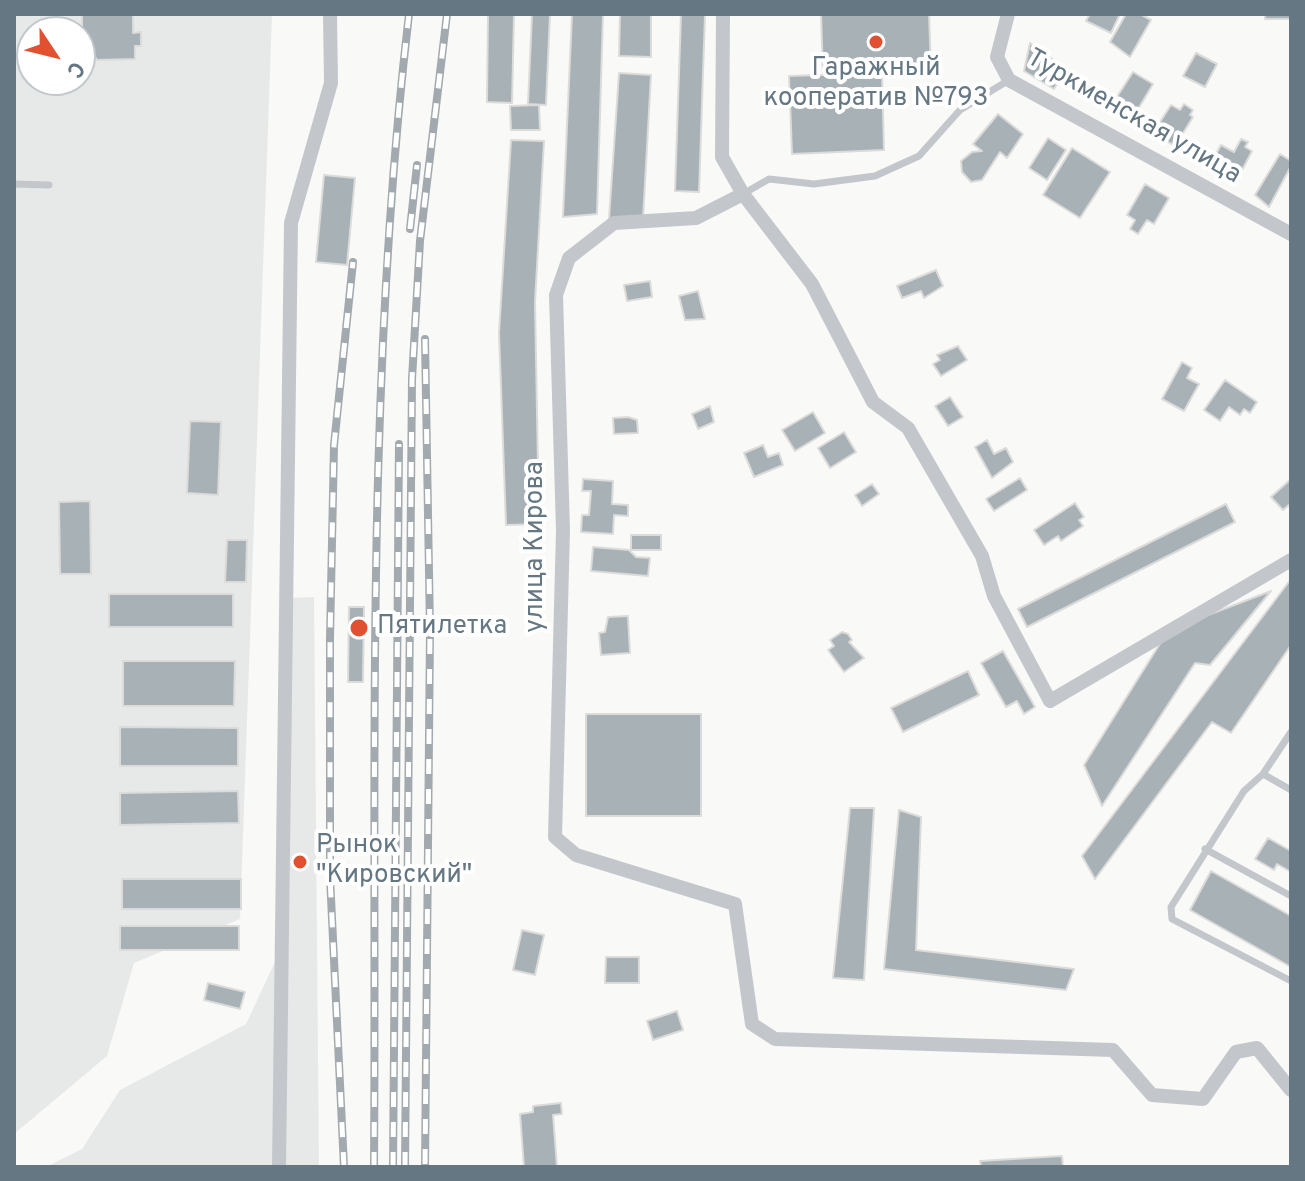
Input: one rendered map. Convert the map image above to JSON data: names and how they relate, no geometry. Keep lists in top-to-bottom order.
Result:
{
  "streets": {
    "street": ["Туркменская улица", "улица Кирова"]
  },
  "places": ["Гаражный кооператив №793", "Пятилетка", "Рынок \"Кировский\""],
  "north": "bottom right"
}
